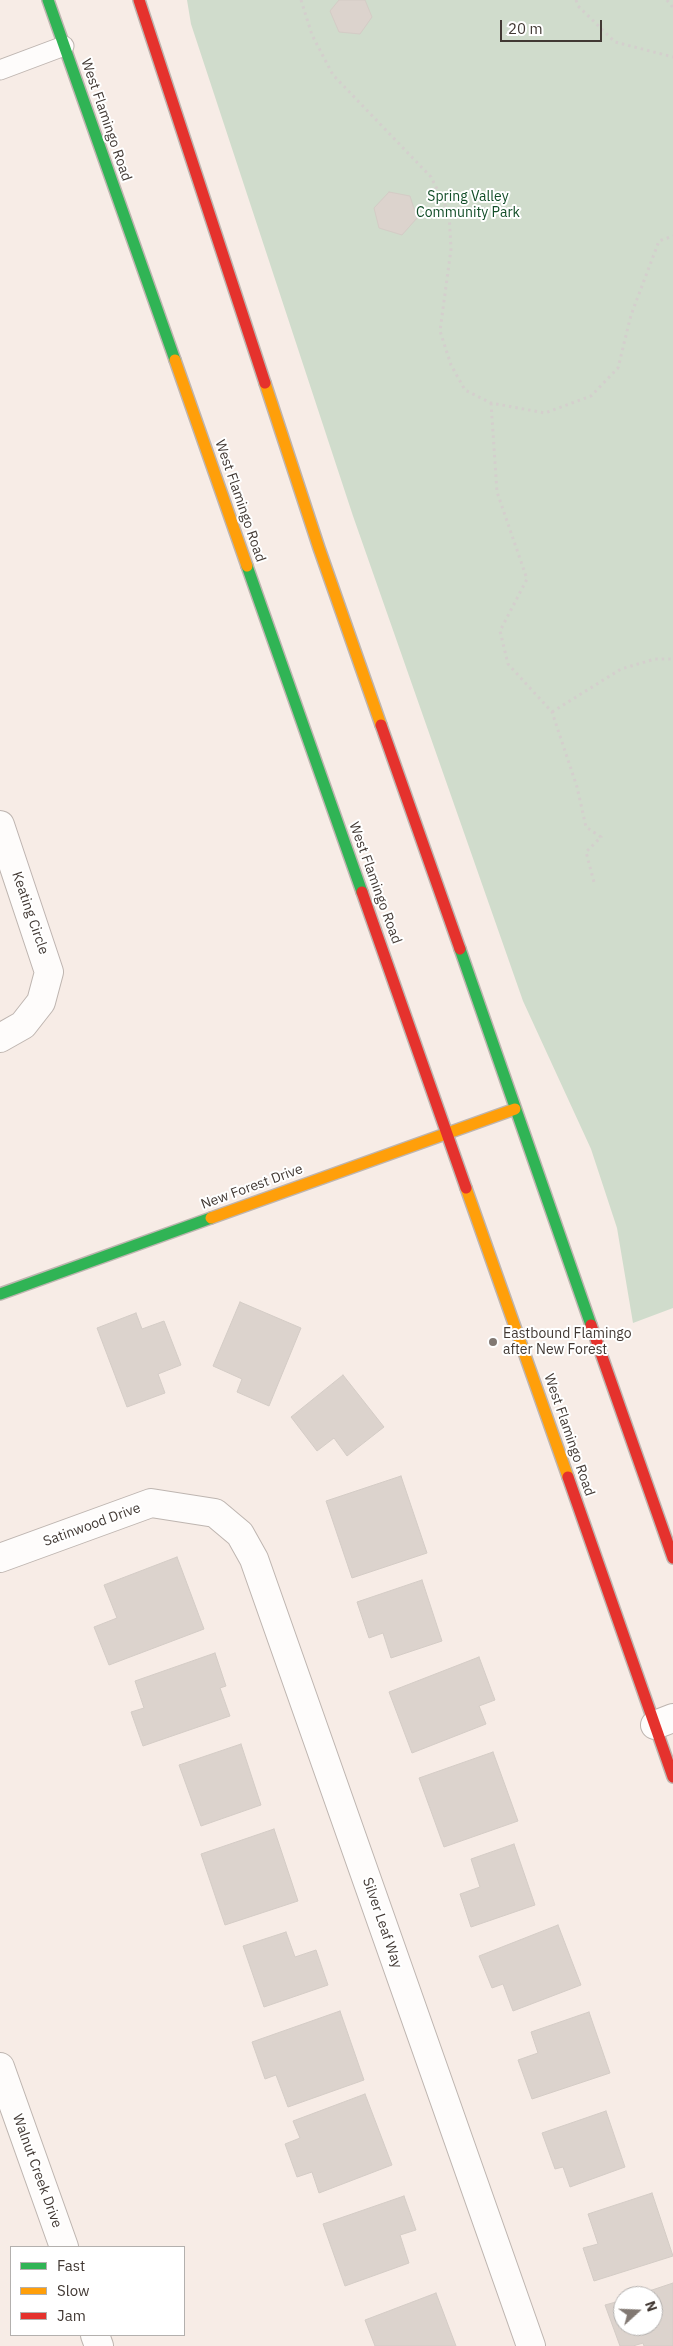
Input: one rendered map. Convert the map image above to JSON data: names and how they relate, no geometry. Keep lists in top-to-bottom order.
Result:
{
  "streets": {
    "main road": ["West Flamingo Road", "New Forest Drive"],
    "street": [
      "Keating Circle",
      "Satinwood Drive",
      "Silver Leaf Way",
      "Walnut Creek Drive"
    ]
  },
  "crossings": [
    ["West Flamingo Road", "New Forest Drive"],
    ["Satinwood Drive", "Silver Leaf Way"]
  ],
  "parks": ["Spring Valley Community Park"],
  "places": ["Eastbound Flamingo after New Forest"],
  "legend": ["Fast", "Slow", "Jam"],
  "scale_bar": "20 m",
  "north": "right"
}
